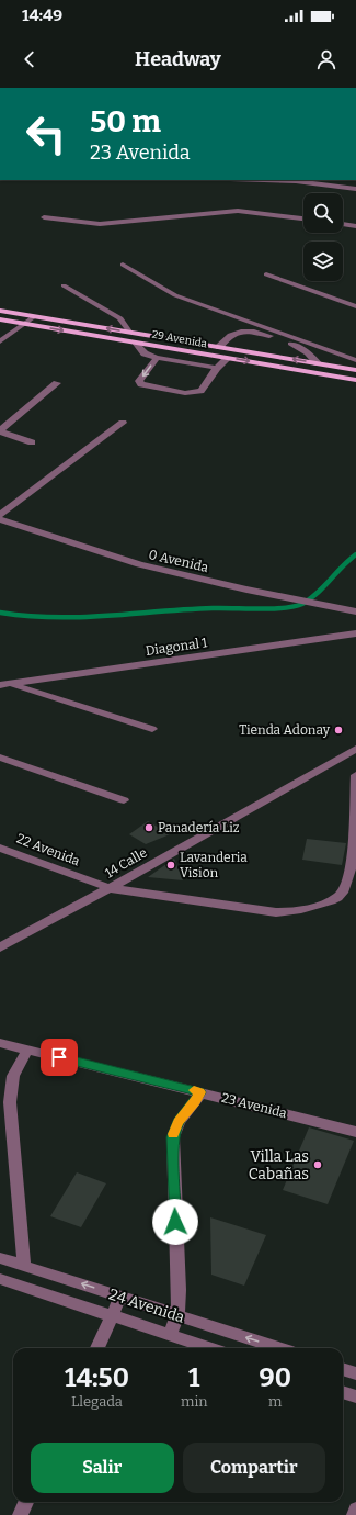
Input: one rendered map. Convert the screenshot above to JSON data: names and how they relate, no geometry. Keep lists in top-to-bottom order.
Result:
{
  "streets": {
    "main road": ["29 Avenida"],
    "street": [
      "0 Avenida",
      "Diagonal 1",
      "22 Avenida",
      "14 Calle",
      "23 Avenida",
      "24 Avenida"
    ]
  },
  "crossings": [
    ["22 Avenida", "14 Calle"]
  ],
  "places": [
    "Tienda Adonay",
    "Panadería Liz",
    "Lavanderia Vision",
    "Villa Las Cabañas"
  ],
  "page": {
    "status": "14:49",
    "header": "Headway",
    "turn": ["50 m", "23 Avenida"],
    "eta": [
      "14:50",
      "Llegada",
      "1",
      "min",
      "90",
      "m"
    ],
    "buttons": ["Salir", "Compartir"]
  }
}
